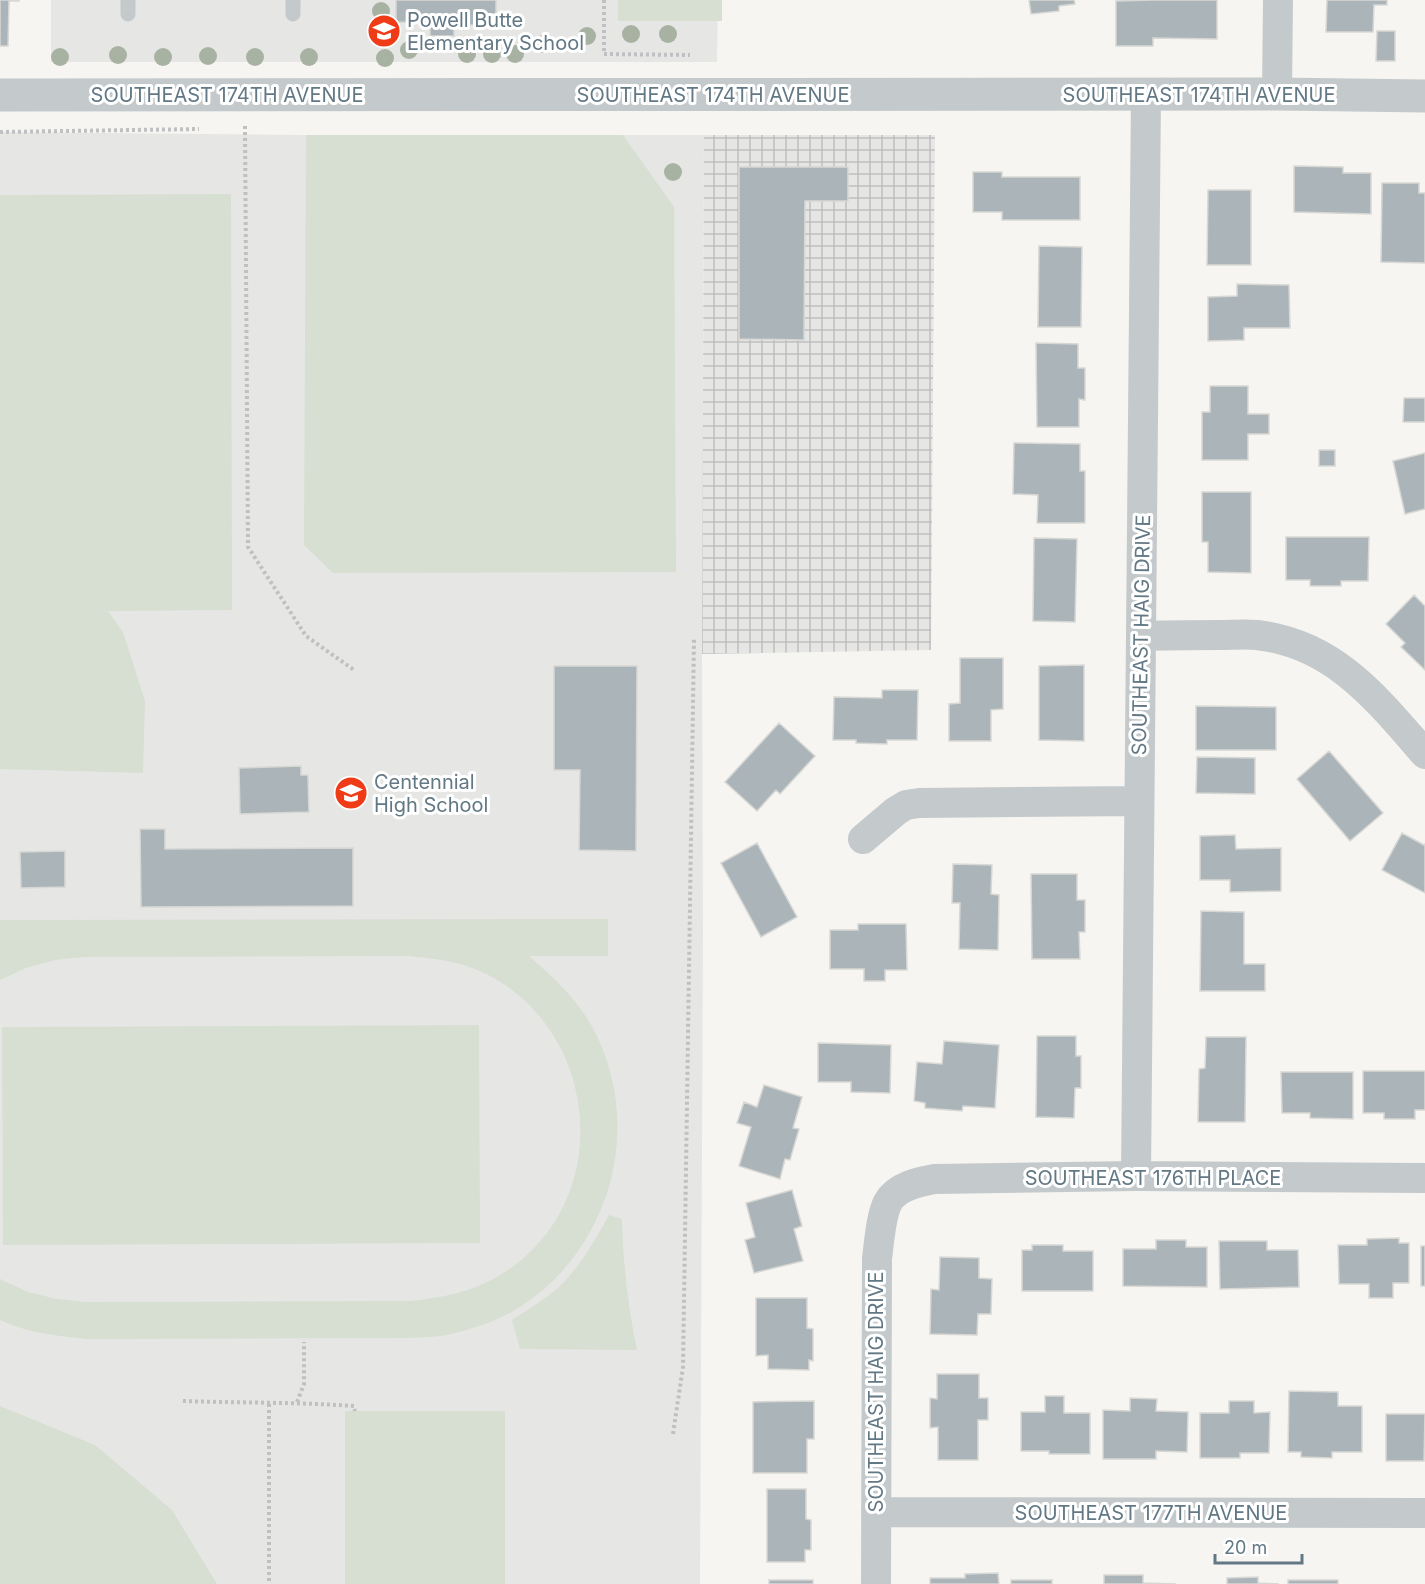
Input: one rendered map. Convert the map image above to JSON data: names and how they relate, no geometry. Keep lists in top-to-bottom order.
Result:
{
  "streets": {
    "street": [
      "SOUTHEAST 174TH AVENUE",
      "SOUTHEAST HAIG DRIVE",
      "SOUTHEAST 176TH PLACE",
      "SOUTHEAST 177TH AVENUE"
    ]
  },
  "crossings": [
    ["SOUTHEAST 174TH AVENUE", "SOUTHEAST HAIG DRIVE"],
    ["SOUTHEAST HAIG DRIVE", "SOUTHEAST 176TH PLACE"],
    ["SOUTHEAST HAIG DRIVE", "SOUTHEAST 177TH AVENUE"]
  ],
  "places": {
    "school or university": ["Powell Butte Elementary School", "Centennial High School"]
  },
  "scale_bar": "20 m"
}
